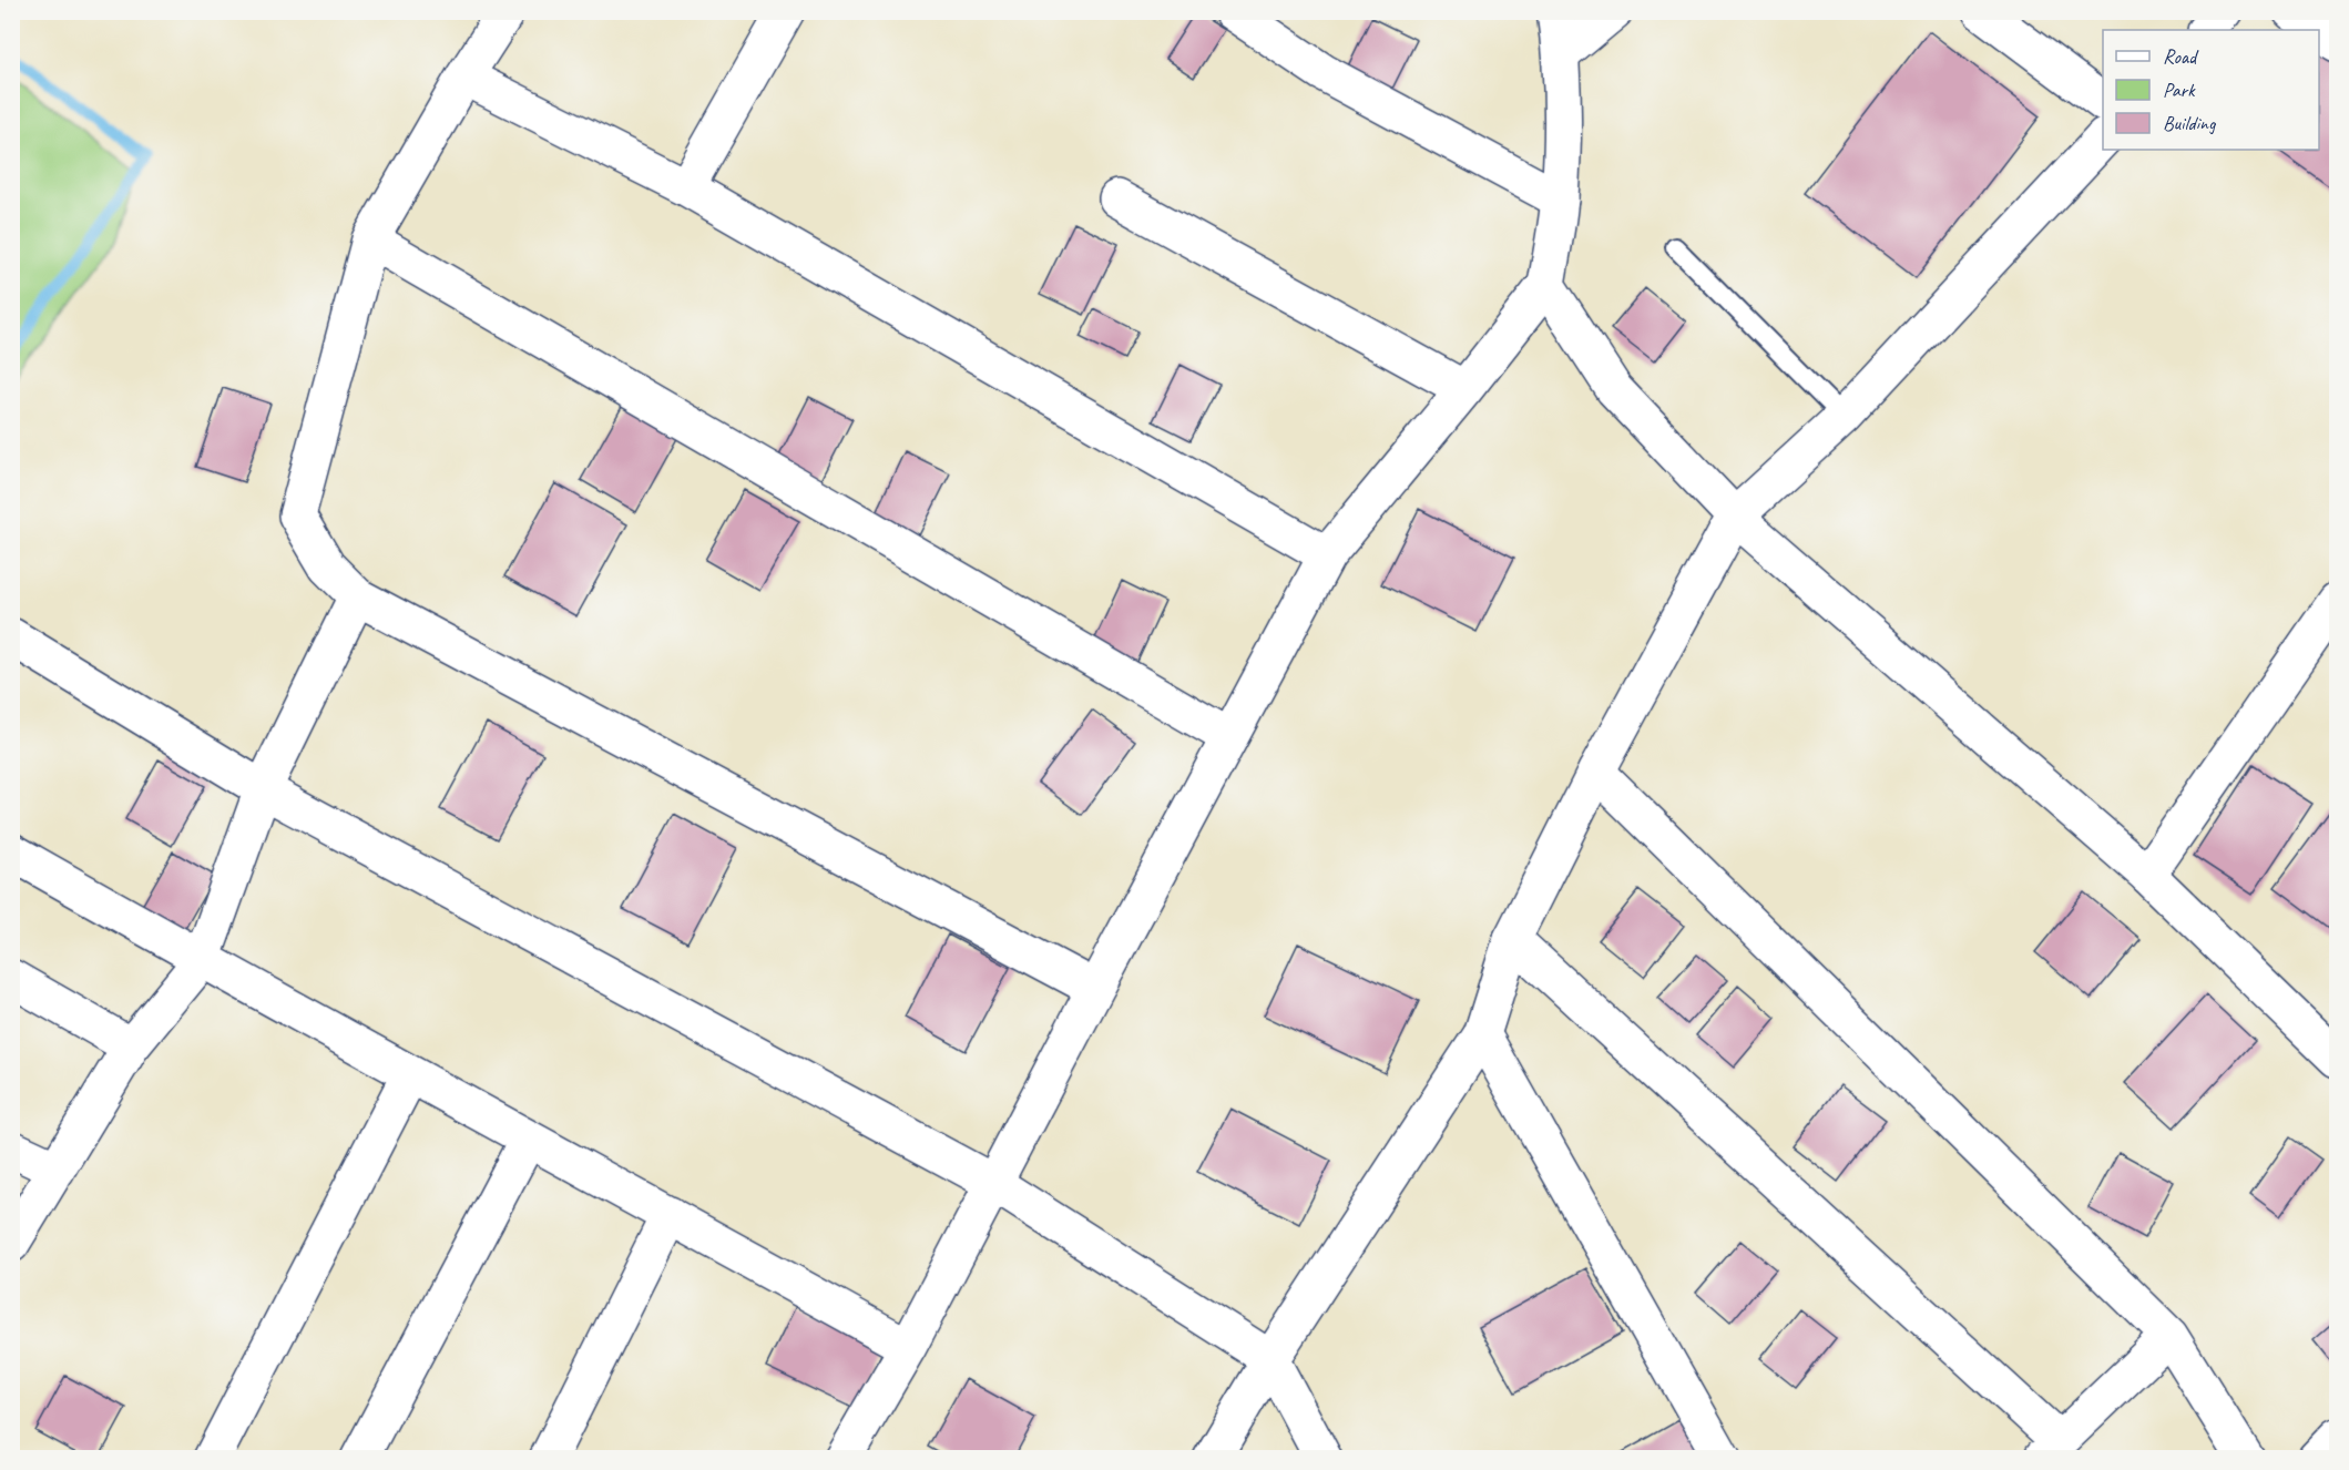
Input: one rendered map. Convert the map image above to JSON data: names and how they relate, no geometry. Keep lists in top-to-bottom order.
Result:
{
  "legend": ["Road", "Park", "Building"]
}
